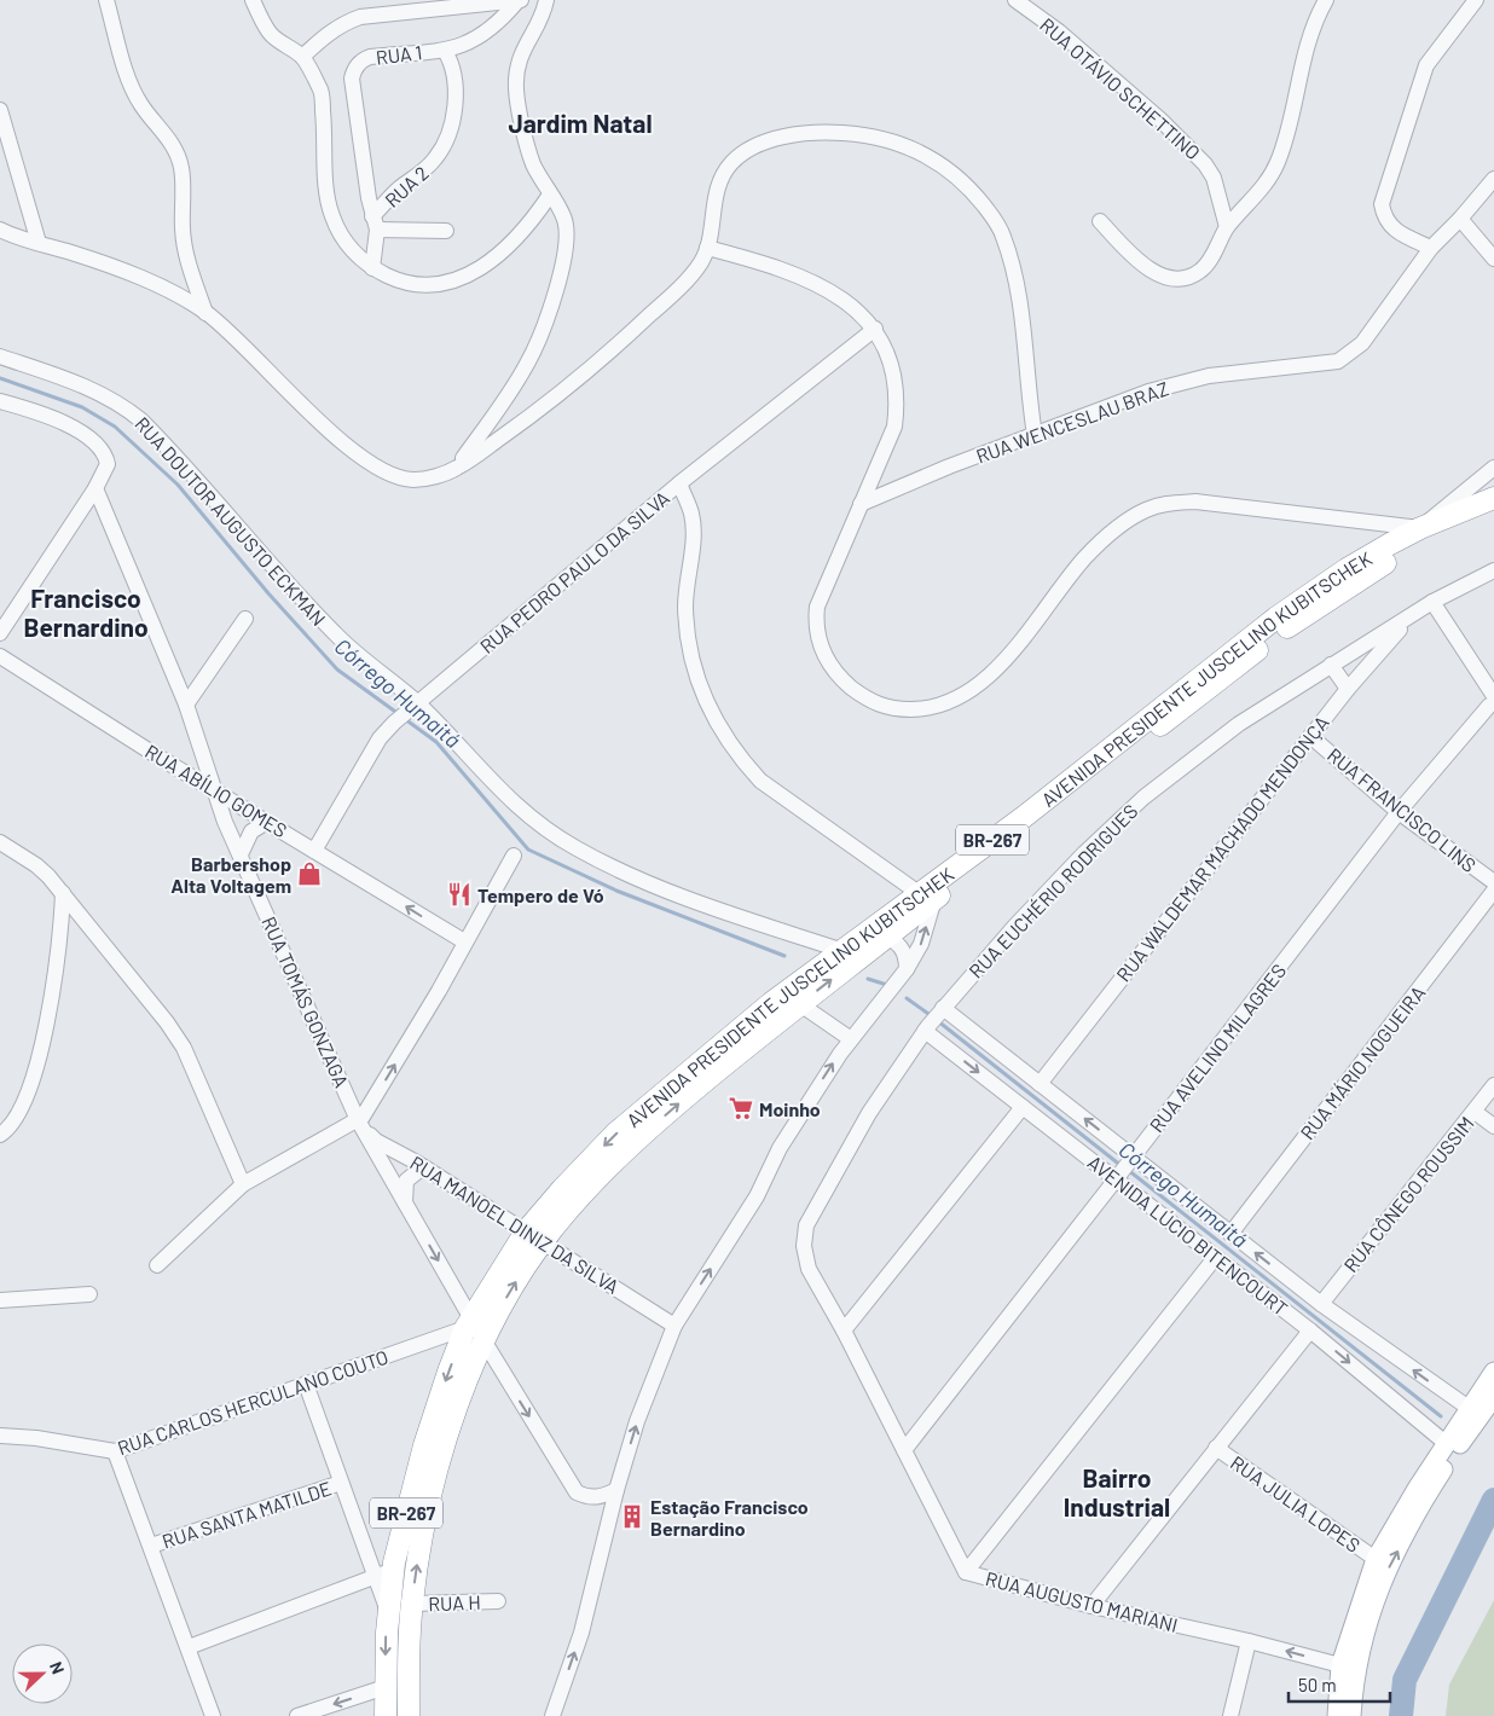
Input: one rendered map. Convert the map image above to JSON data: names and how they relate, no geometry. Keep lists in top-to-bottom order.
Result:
{
  "streets": {
    "highway": ["AVENIDA PRESIDENTE JUSCELINO KUBITSCHEK", "BR-267"],
    "street": [
      "RUA 1",
      "RUA OTÁVIO SCHETTINO",
      "RUA 2",
      "RUA WENCESLAU BRAZ",
      "RUA DOUTOR AUGUSTO ECKMAN",
      "RUA PEDRO PAULO DA SILVA",
      "RUA ABÍLIO GOMES",
      "RUA FRANCISCO LINS",
      "RUA WALDEMAR MACHADO MENDONÇA",
      "RUA EUCHÉRIO RODRIGUES",
      "RUA TOMÁS GONZAGA",
      "RUA AVELINO MILAGRES",
      "RUA MÁRIO NOGUEIRA",
      "RUA CÔNEGO ROUSSIM",
      "RUA MANOEL DINIZ DA SILVA",
      "AVENIDA LÚCIO BITENCOURT",
      "RUA CARLOS HERCULANO COUTO",
      "RUA JULIA LOPES",
      "RUA SANTA MATILDE",
      "RUA AUGUSTO MARIANI",
      "RUA H"
    ]
  },
  "crossings": [
    ["RUA 1", "RUA 2"],
    ["RUA DOUTOR AUGUSTO ECKMAN", "RUA PEDRO PAULO DA SILVA"],
    ["RUA DOUTOR AUGUSTO ECKMAN", "AVENIDA PRESIDENTE JUSCELINO KUBITSCHEK"],
    ["RUA PEDRO PAULO DA SILVA", "RUA ABÍLIO GOMES"],
    ["AVENIDA PRESIDENTE JUSCELINO KUBITSCHEK", "RUA TOMÁS GONZAGA"],
    ["AVENIDA PRESIDENTE JUSCELINO KUBITSCHEK", "RUA MANOEL DINIZ DA SILVA"],
    ["AVENIDA PRESIDENTE JUSCELINO KUBITSCHEK", "RUA CARLOS HERCULANO COUTO"],
    ["AVENIDA PRESIDENTE JUSCELINO KUBITSCHEK", "RUA H"],
    ["RUA ABÍLIO GOMES", "RUA TOMÁS GONZAGA"],
    ["RUA FRANCISCO LINS", "RUA WALDEMAR MACHADO MENDONÇA"],
    ["RUA FRANCISCO LINS", "RUA AVELINO MILAGRES"],
    ["RUA WALDEMAR MACHADO MENDONÇA", "RUA EUCHÉRIO RODRIGUES"],
    ["RUA WALDEMAR MACHADO MENDONÇA", "AVENIDA LÚCIO BITENCOURT"],
    ["RUA EUCHÉRIO RODRIGUES", "AVENIDA LÚCIO BITENCOURT"],
    ["RUA EUCHÉRIO RODRIGUES", "RUA AUGUSTO MARIANI"],
    ["RUA TOMÁS GONZAGA", "RUA MANOEL DINIZ DA SILVA"],
    ["RUA TOMÁS GONZAGA", "RUA CARLOS HERCULANO COUTO"],
    ["RUA AVELINO MILAGRES", "AVENIDA LÚCIO BITENCOURT"],
    ["RUA AVELINO MILAGRES", "RUA AUGUSTO MARIANI"],
    ["RUA MÁRIO NOGUEIRA", "AVENIDA LÚCIO BITENCOURT"],
    ["RUA CÔNEGO ROUSSIM", "AVENIDA LÚCIO BITENCOURT"]
  ],
  "districts": ["Jardim Natal", "Francisco Bernardino", "Bairro Industrial"],
  "water": ["Córrego Humaitá"],
  "places": {
    "shop": ["Barbershop Alta Voltagem"],
    "restaurant": ["Tempero de Vó"],
    "supermarket": ["Moinho"],
    "building": ["Estação Francisco Bernardino"]
  },
  "scale_bar": "50 m",
  "north": "right"
}
